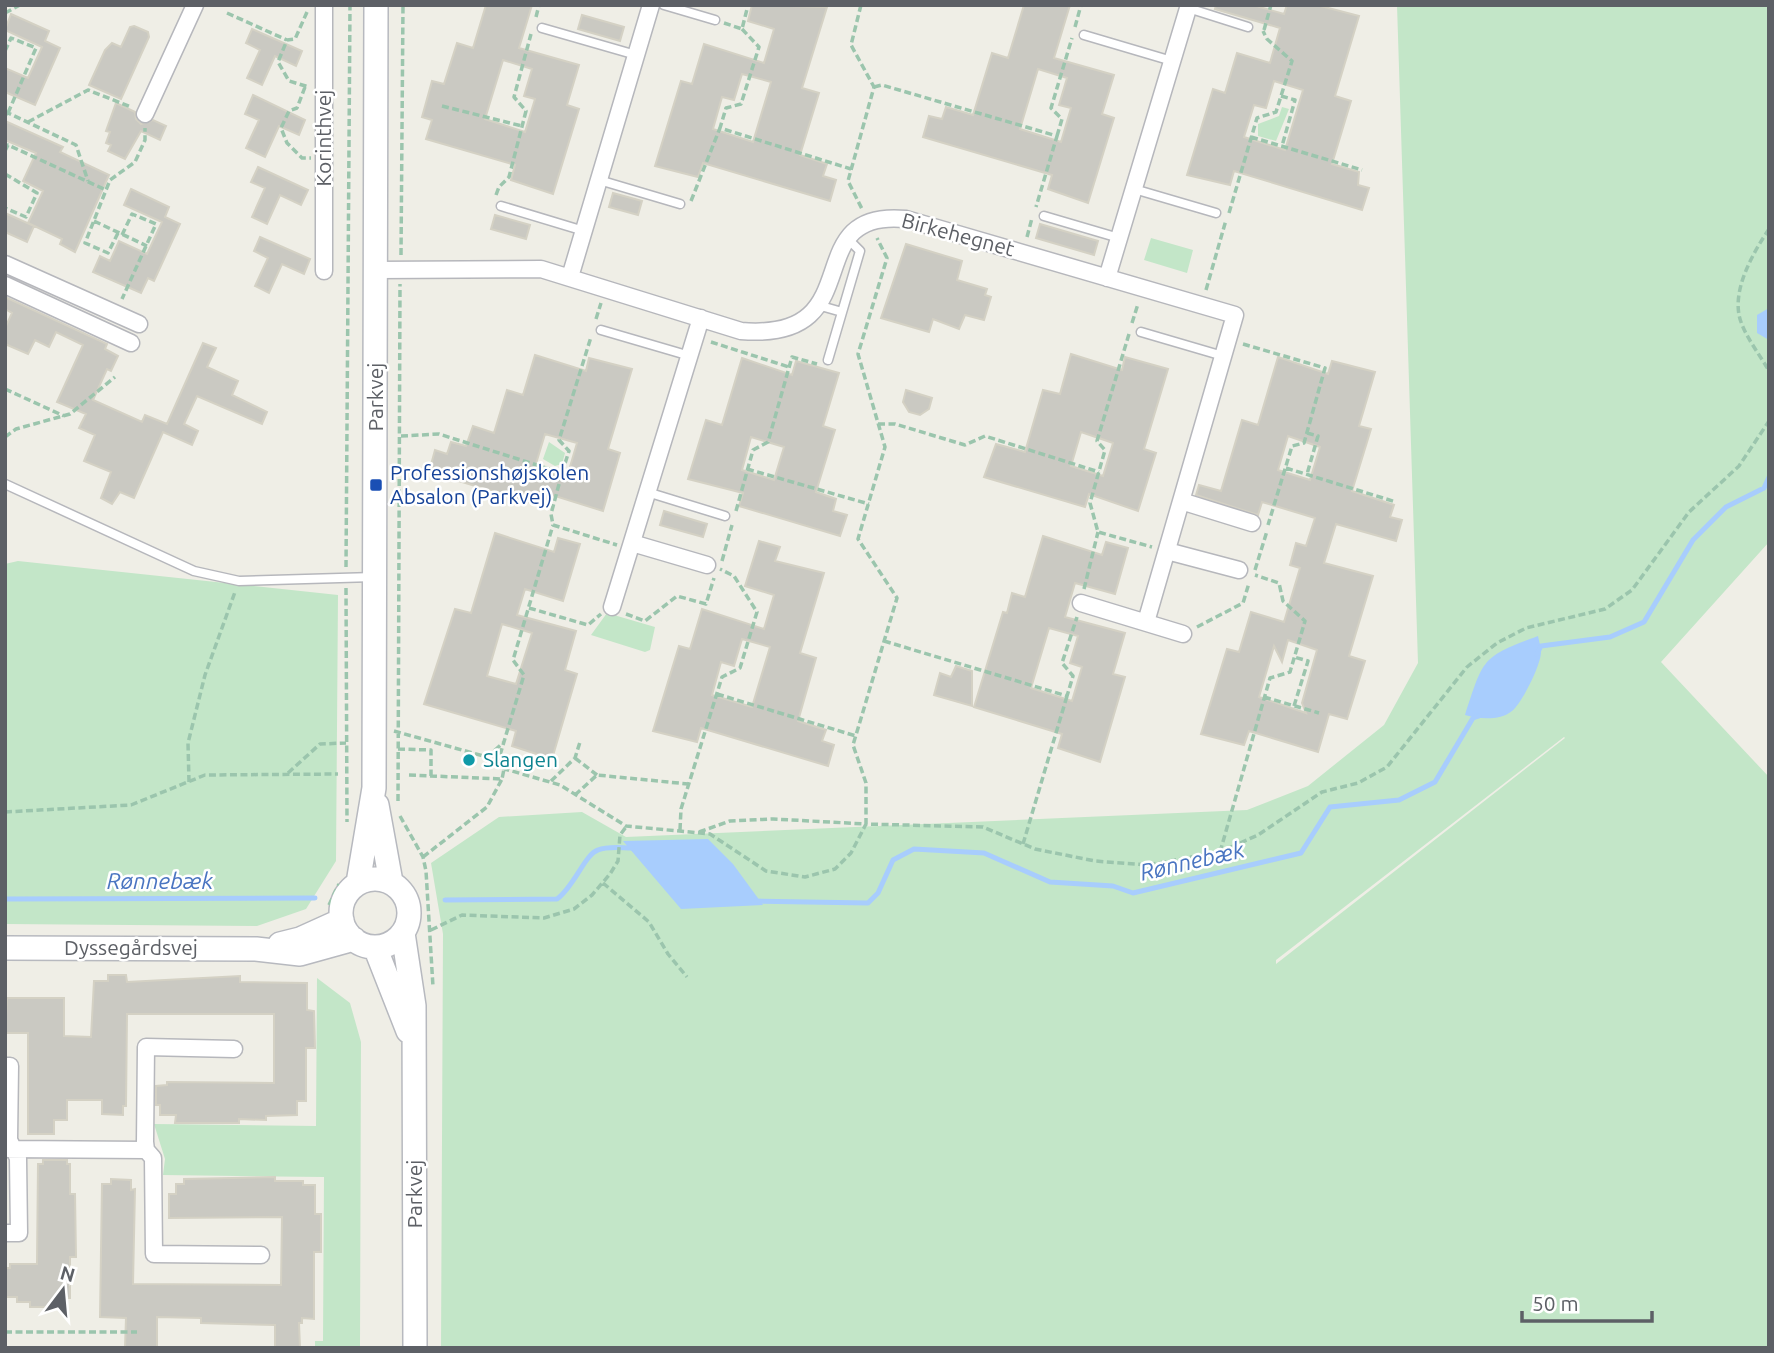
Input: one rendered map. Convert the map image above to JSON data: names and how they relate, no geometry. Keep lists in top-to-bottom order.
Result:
{
  "streets": {
    "street": [
      "Korinthvej",
      "Birkehegnet",
      "Parkvej",
      "Dyssegårdsvej"
    ]
  },
  "crossings": [
    ["Parkvej", "Dyssegårdsvej"]
  ],
  "water": ["Rønnebæk"],
  "places": {
    "transit": ["Professionshøjskolen Absalon (Parkvej)"],
    "other": ["Slangen"]
  },
  "scale_bar": "50 m",
  "north": "top"
}
